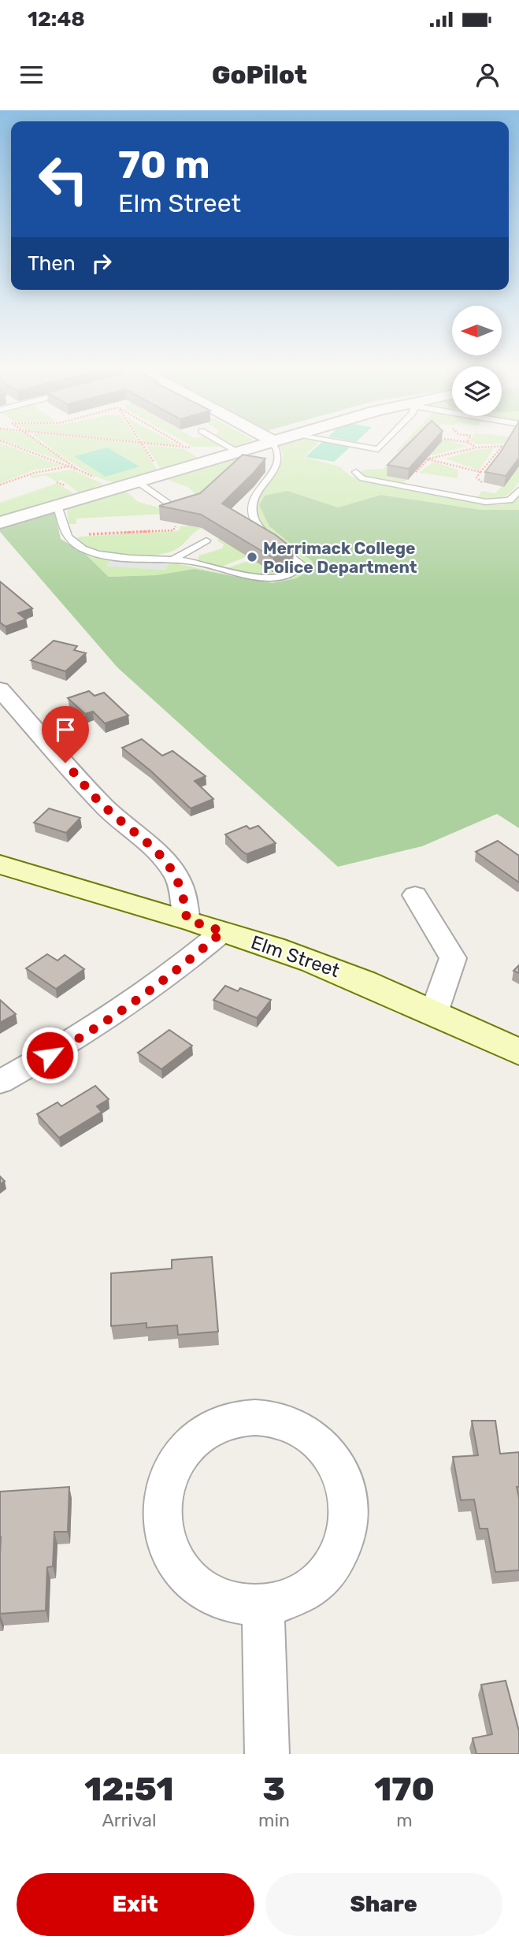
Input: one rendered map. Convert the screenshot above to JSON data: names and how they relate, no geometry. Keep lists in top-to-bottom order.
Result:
{
  "streets": {
    "main road": ["Elm Street"]
  },
  "places": ["Merrimack College Police Department"],
  "north": "left",
  "page": {
    "status": "12:48",
    "header": "GoPilot",
    "turn": ["70 m", "Elm Street"],
    "then": "Then",
    "eta": [
      "12:51",
      "Arrival",
      "3",
      "min",
      "170",
      "m"
    ],
    "buttons": ["Exit", "Share"]
  }
}
